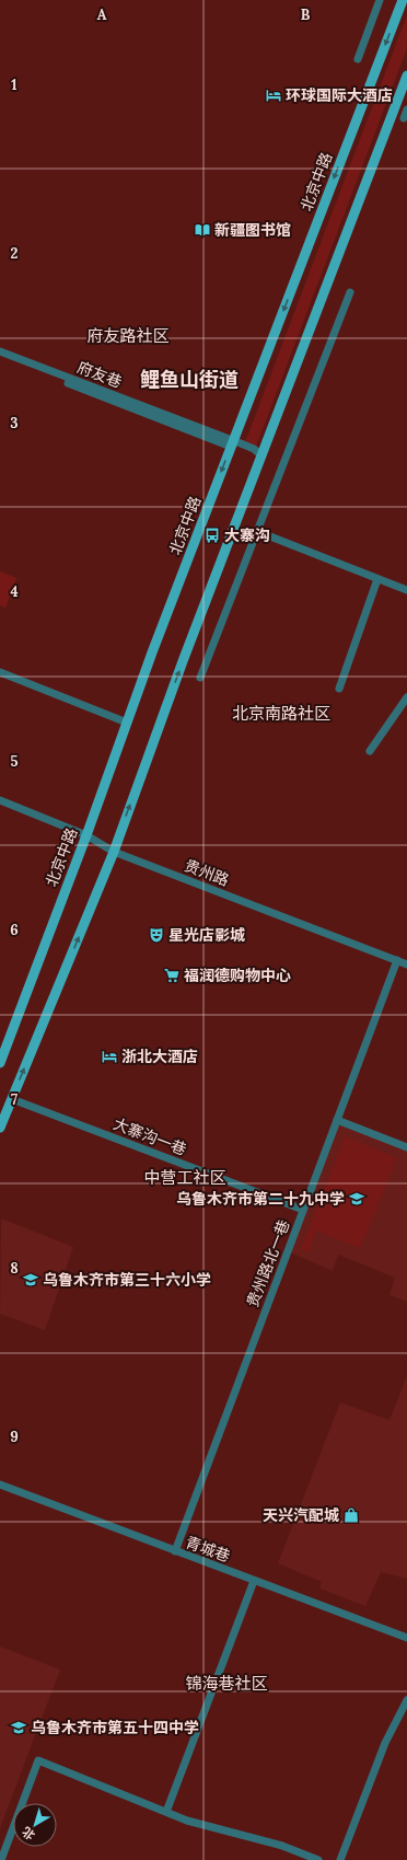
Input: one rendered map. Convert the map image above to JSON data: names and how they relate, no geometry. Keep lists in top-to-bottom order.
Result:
{
  "streets": {
    "main road": ["北京中路"],
    "street": [
      "府友巷",
      "贵州路",
      "大寨沟一巷",
      "贵州路北一巷",
      "青城巷"
    ]
  },
  "crossings": [
    ["北京中路", "府友巷"],
    ["北京中路", "贵州路"],
    ["贵州路", "贵州路北一巷"],
    ["大寨沟一巷", "贵州路北一巷"],
    ["贵州路北一巷", "青城巷"]
  ],
  "districts": [
    "府友路社区",
    "鲤鱼山街道",
    "北京南路社区",
    "中营工社区",
    "锦海巷社区"
  ],
  "places": {
    "hotel": ["环球国际大酒店", "浙北大酒店"],
    "library": ["新疆图书馆"],
    "bus stop": ["大寨沟"],
    "theatre": ["星光店影城"],
    "supermarket": ["福润德购物中心"],
    "school or university": ["乌鲁木齐市第二十九中学", "乌鲁木齐市第三十六小学", "乌鲁木齐市第五十四中学"],
    "shop": ["天兴汽配城"]
  },
  "north": "bottom left",
  "grid": {
    "columns": ["A", "B"],
    "rows": [
      "1",
      "2",
      "3",
      "4",
      "5",
      "6",
      "7",
      "8",
      "9"
    ]
  }
}
